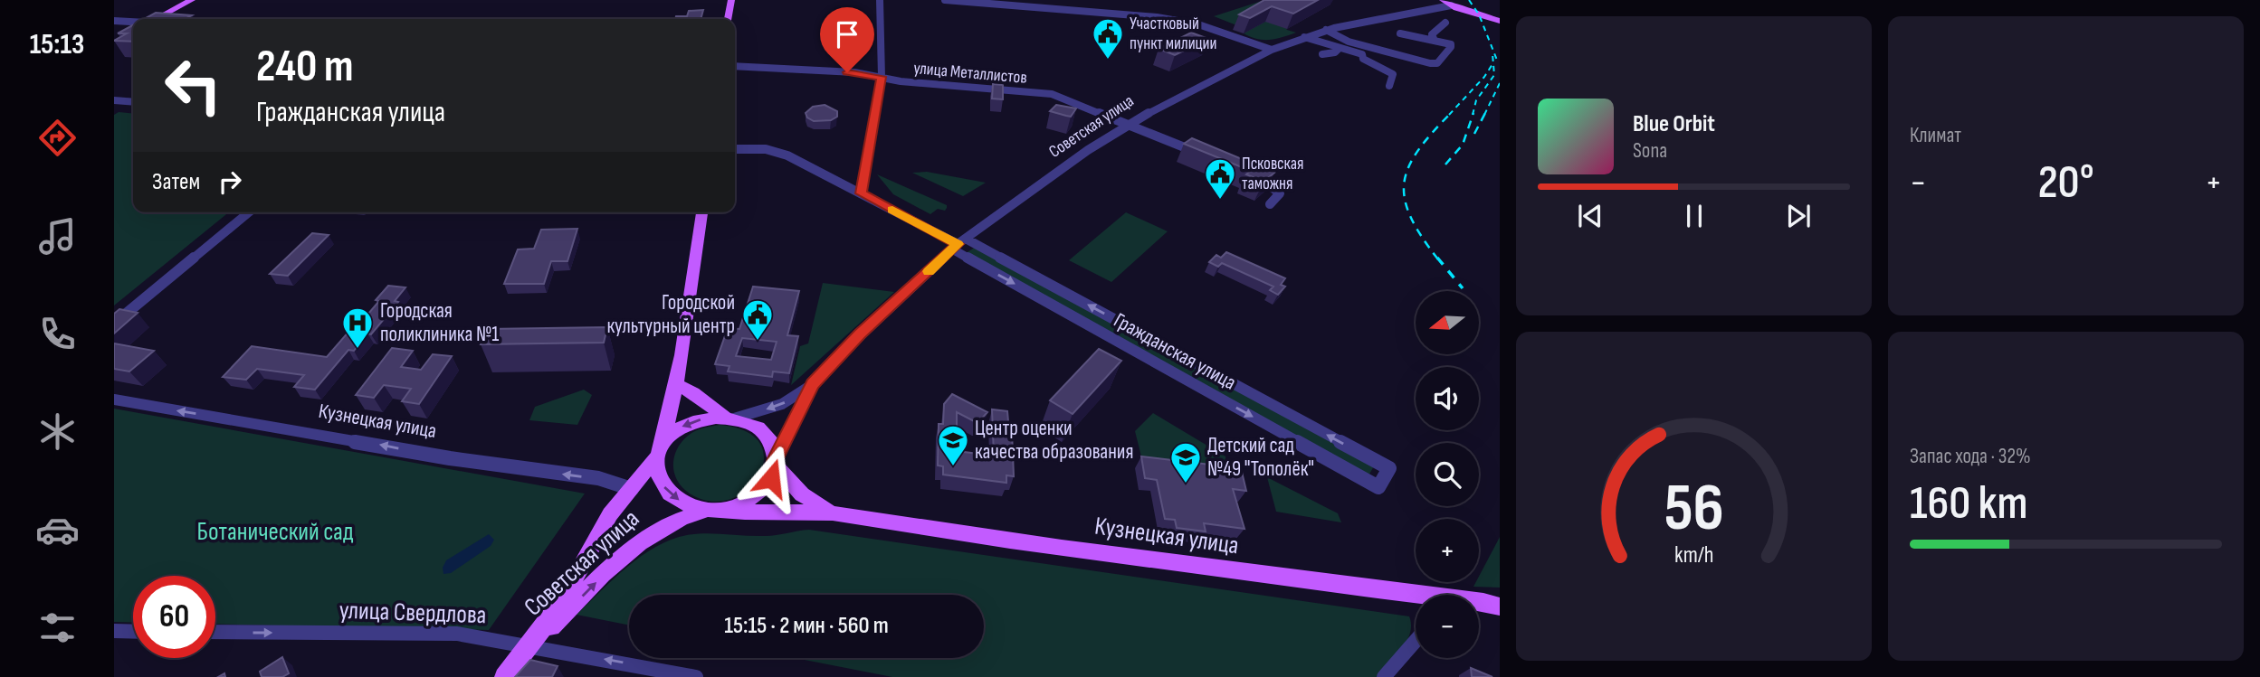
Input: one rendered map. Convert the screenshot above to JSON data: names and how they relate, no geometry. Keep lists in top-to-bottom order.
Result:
{
  "streets": {
    "main road": ["Советская улица", "Кузнецкая улица"],
    "street": ["улица Металлистов", "Гражданская улица", "улица Свердлова"]
  },
  "crossings": [
    ["улица Металлистов", "Советская улица"],
    ["Советская улица", "Гражданская улица"],
    ["Советская улица", "Кузнецкая улица"],
    ["Советская улица", "улица Свердлова"]
  ],
  "one_way": ["Кузнецкая улица"],
  "parks": ["Ботанический сад"],
  "places": {
    "public building": ["Участковый пункт милиции", "Псковская таможня", "Городской культурный центр"],
    "hospital": ["Городская поликлиника №1"],
    "school or university": ["Центр оценки качества образования", "Детский сад №49 \"Тополёк\""]
  },
  "north": "left",
  "page": {
    "tabs": "15:13",
    "tile": [
      "Климат",
      ["Запас хода · 32%", "160 km"]
    ],
    "turn": ["240 m", "Гражданская улица"],
    "song": ["Blue Orbit", "Sona"],
    "then": "Затем",
    "heat": ["−", "20°", "+"],
    "map_buttons": ["+", "−"],
    "limit": "60",
    "trip": "15:15 · 2 мин · 560 m",
    "gauge": ["56", "km/h"]
  }
}
